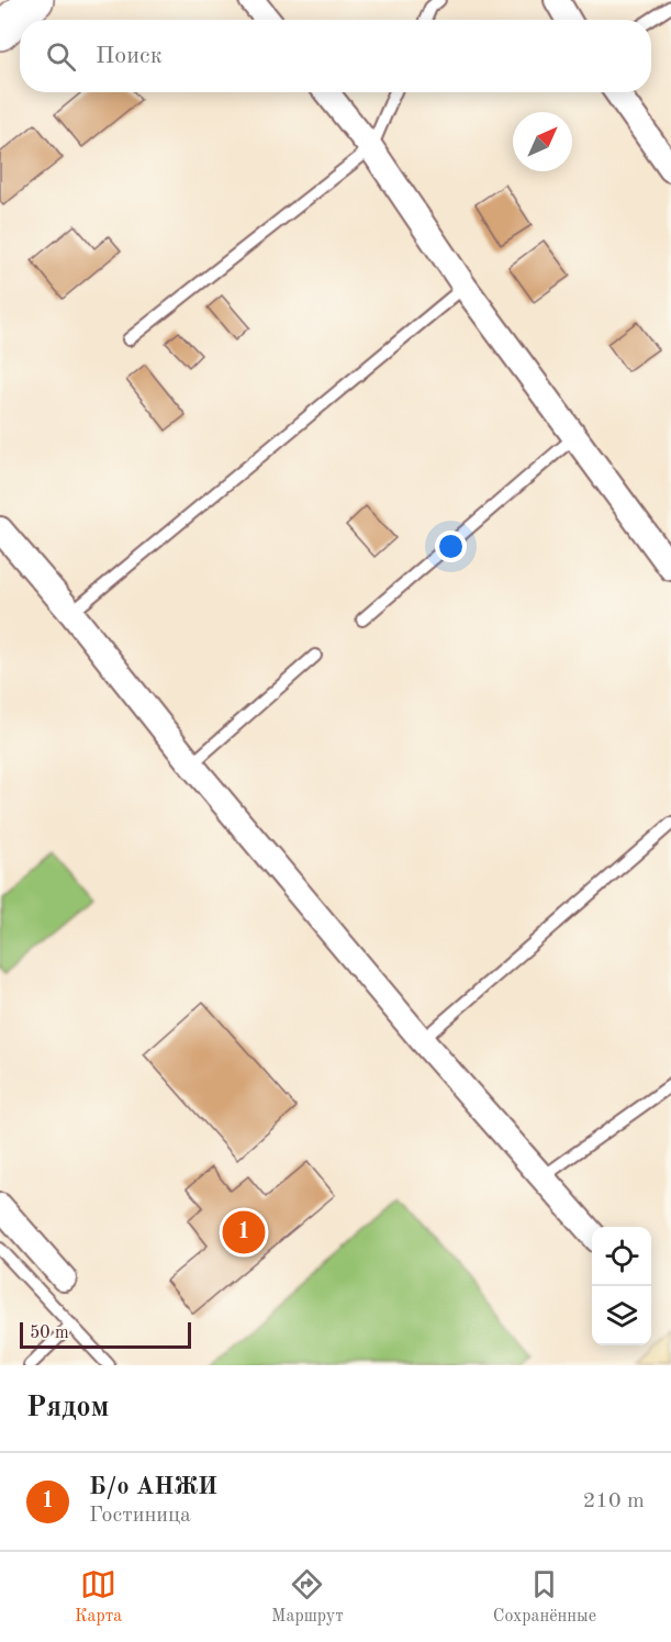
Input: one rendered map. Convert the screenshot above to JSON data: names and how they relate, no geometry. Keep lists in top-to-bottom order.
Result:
{
  "scale_bar": "50 m",
  "north": "top right",
  "page": {
    "search": "Поиск",
    "pins": "1",
    "scale": "50 m",
    "heading": "Рядом",
    "list": [
      {
        "mark": "1",
        "name": "Б/о АНЖИ",
        "note": "Гостиница",
        "value": "210 m"
      }
    ],
    "nav": ["Карта", "Маршрут", "Сохранённые"]
  }
}
